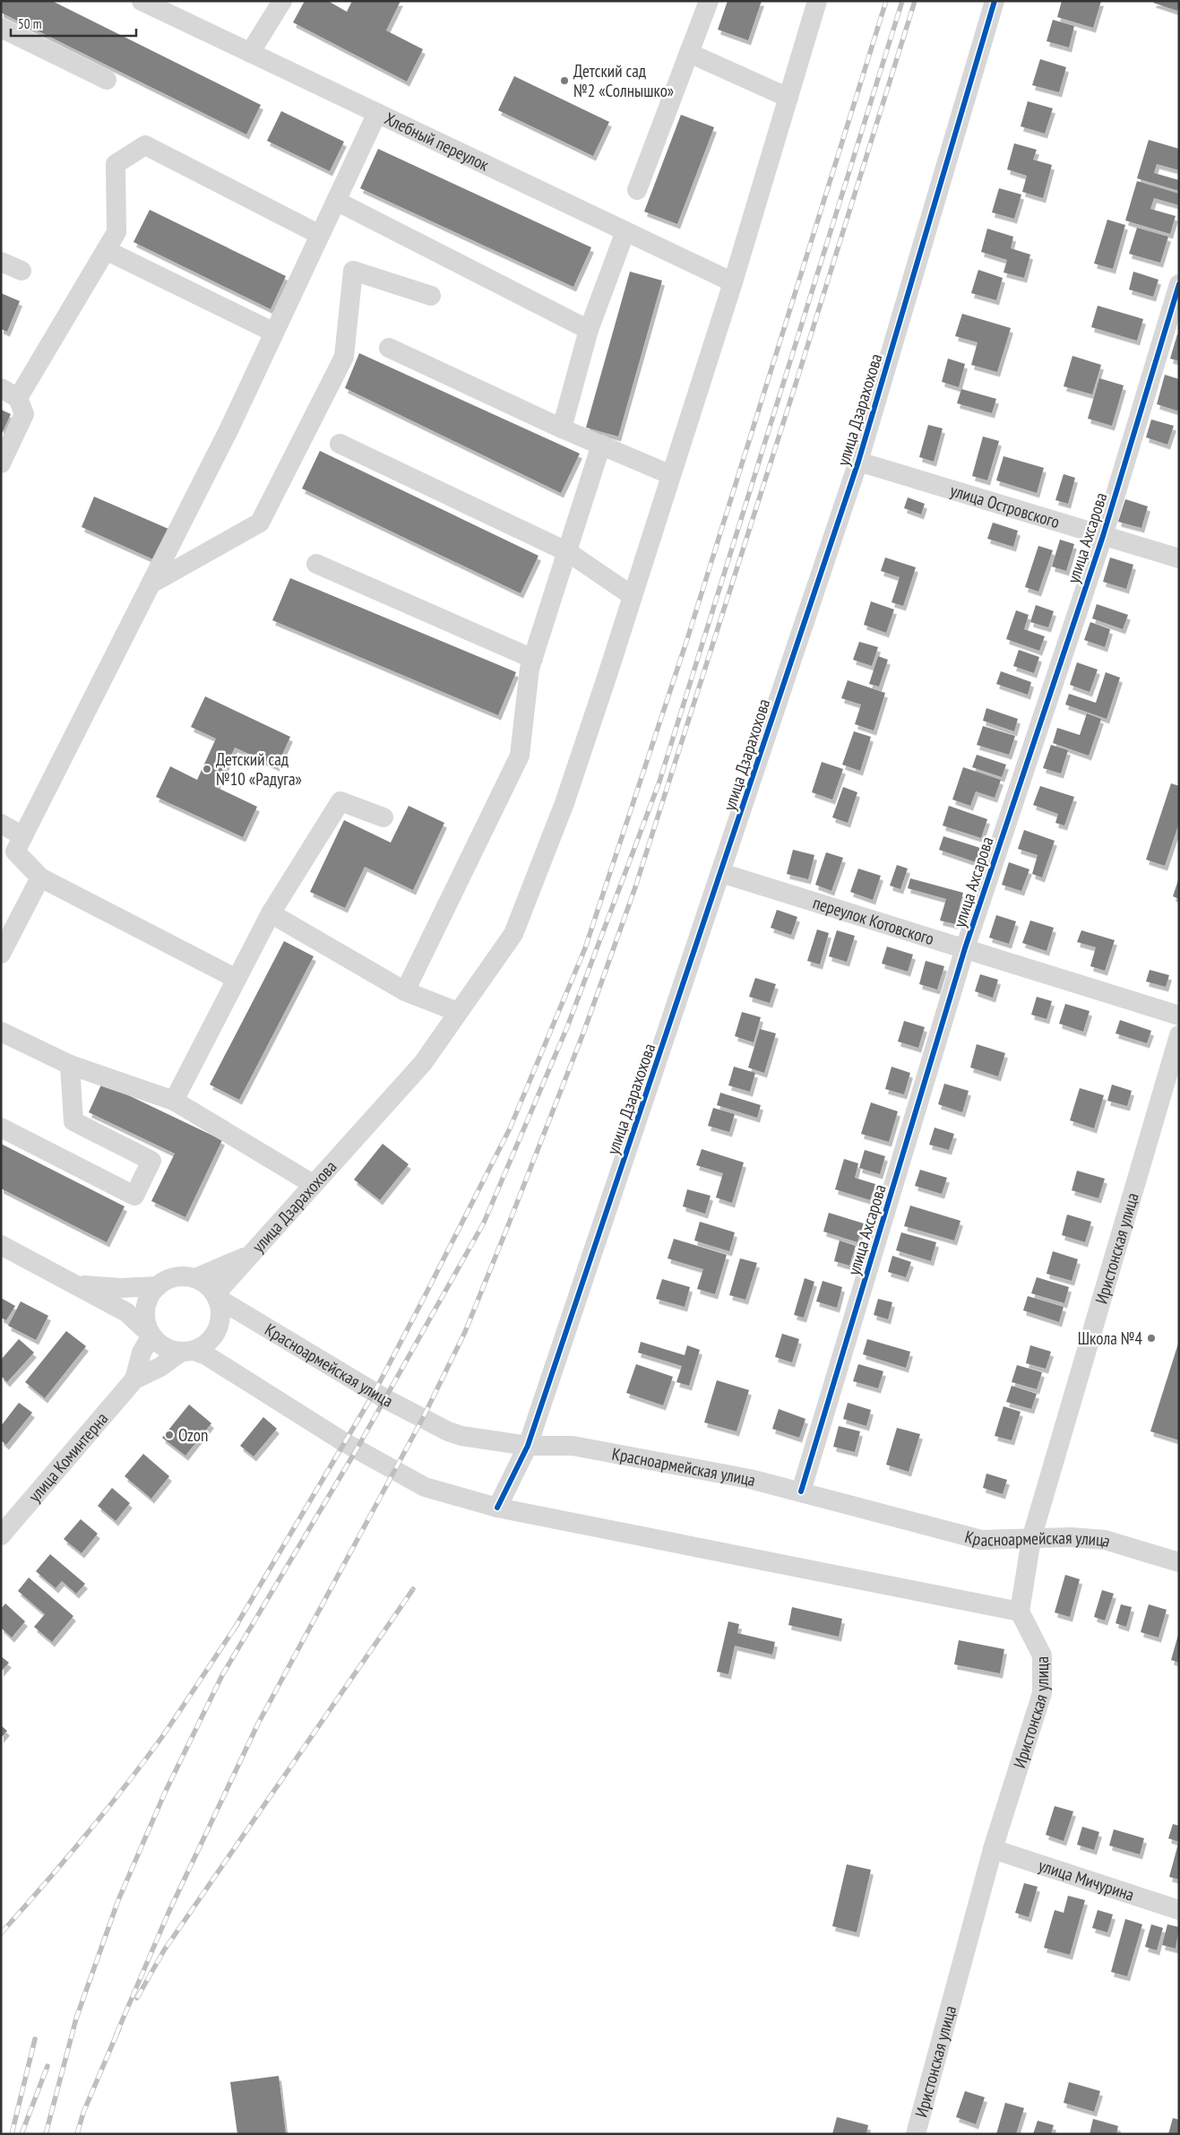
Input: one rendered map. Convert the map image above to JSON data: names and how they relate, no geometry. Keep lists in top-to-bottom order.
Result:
{
  "streets": {
    "street": [
      "Хлебный переулок",
      "улица Дзарахохова",
      "улица Островского",
      "улица Ахсарова",
      "переулок Котовского",
      "Иристонская улица",
      "Красноармейская улица",
      "улица Коминтерна",
      "улица Мичурина"
    ]
  },
  "crossings": [
    ["Хлебный переулок", "улица Дзарахохова"],
    ["улица Дзарахохова", "улица Островского"],
    ["улица Дзарахохова", "переулок Котовского"],
    ["улица Дзарахохова", "Красноармейская улица"],
    ["улица Дзарахохова", "улица Коминтерна"],
    ["улица Островского", "улица Ахсарова"],
    ["улица Ахсарова", "переулок Котовского"],
    ["улица Ахсарова", "Красноармейская улица"],
    ["Иристонская улица", "Красноармейская улица"],
    ["Иристонская улица", "улица Мичурина"],
    ["Красноармейская улица", "улица Коминтерна"]
  ],
  "places": [
    "Детский сад №2 «Солнышко»",
    "Детский сад №10 «Радуга»",
    "Школа №4",
    "Ozon"
  ],
  "scale_bar": "50 m"
}
